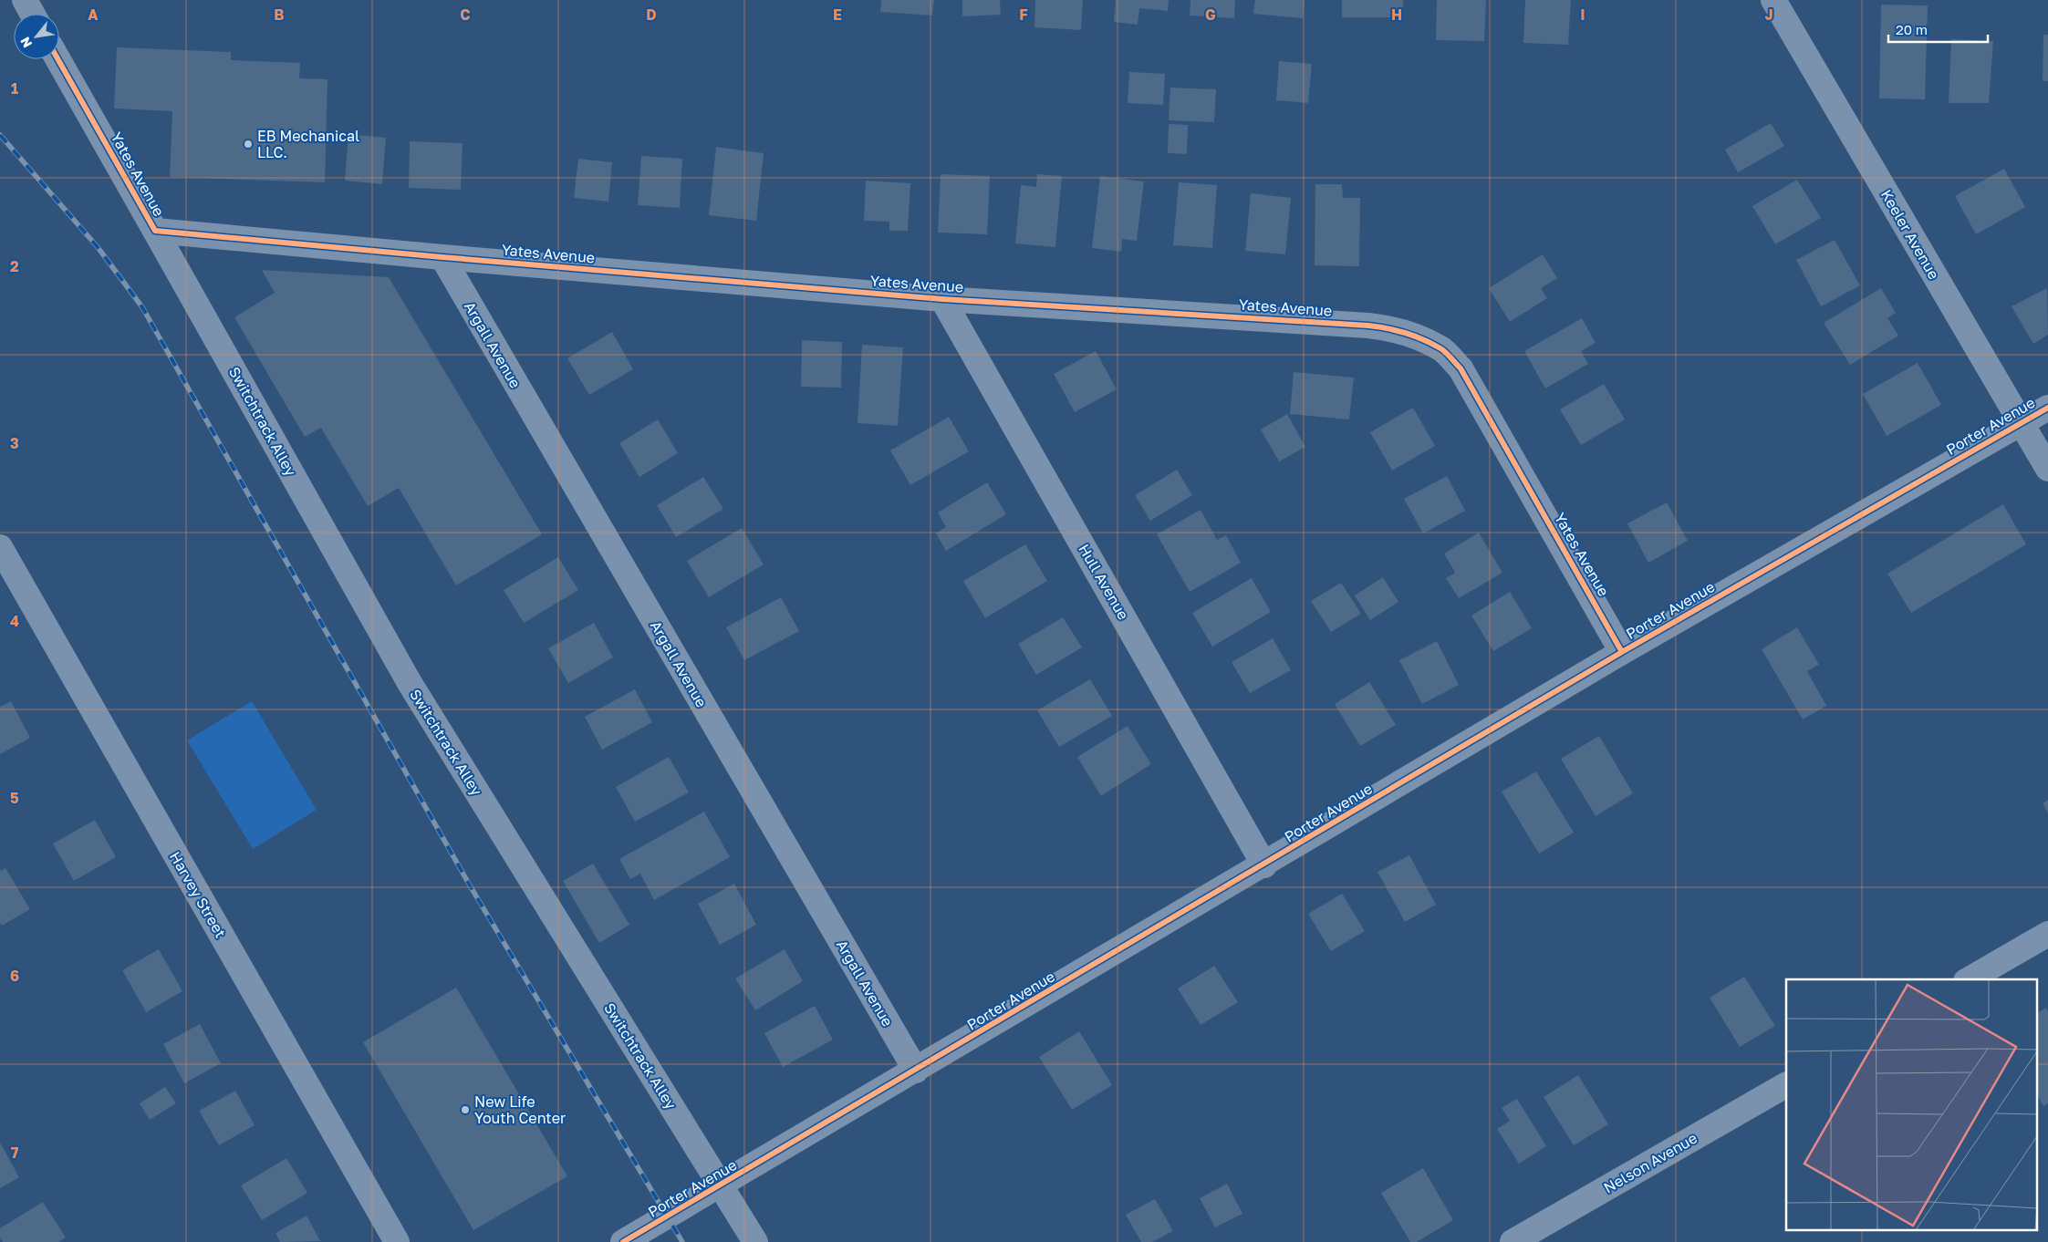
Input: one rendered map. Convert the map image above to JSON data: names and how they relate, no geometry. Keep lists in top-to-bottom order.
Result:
{
  "streets": {
    "street": [
      "Yates Avenue",
      "Keeler Avenue",
      "Argall Avenue",
      "Switchtrack Alley",
      "Porter Avenue",
      "Hull Avenue",
      "Harvey Street",
      "Nelson Avenue"
    ]
  },
  "crossings": [
    ["Yates Avenue", "Argall Avenue"],
    ["Yates Avenue", "Switchtrack Alley"],
    ["Yates Avenue", "Porter Avenue"],
    ["Yates Avenue", "Hull Avenue"],
    ["Keeler Avenue", "Porter Avenue"],
    ["Argall Avenue", "Porter Avenue"],
    ["Switchtrack Alley", "Porter Avenue"],
    ["Porter Avenue", "Hull Avenue"]
  ],
  "places": ["EB Mechanical LLC.", "New Life Youth Center"],
  "scale_bar": "20 m",
  "north": "bottom left",
  "grid": {
    "columns": [
      "A",
      "B",
      "C",
      "D",
      "E",
      "F",
      "G",
      "H",
      "I",
      "J"
    ],
    "rows": [
      "1",
      "2",
      "3",
      "4",
      "5",
      "6",
      "7"
    ]
  }
}
